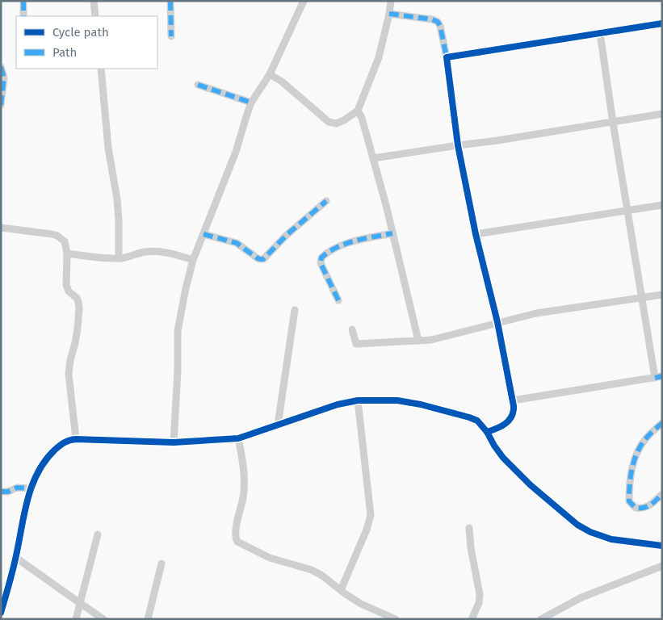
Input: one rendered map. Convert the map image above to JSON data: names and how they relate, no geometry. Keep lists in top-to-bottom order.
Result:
{
  "legend": ["Cycle path", "Path"]
}
